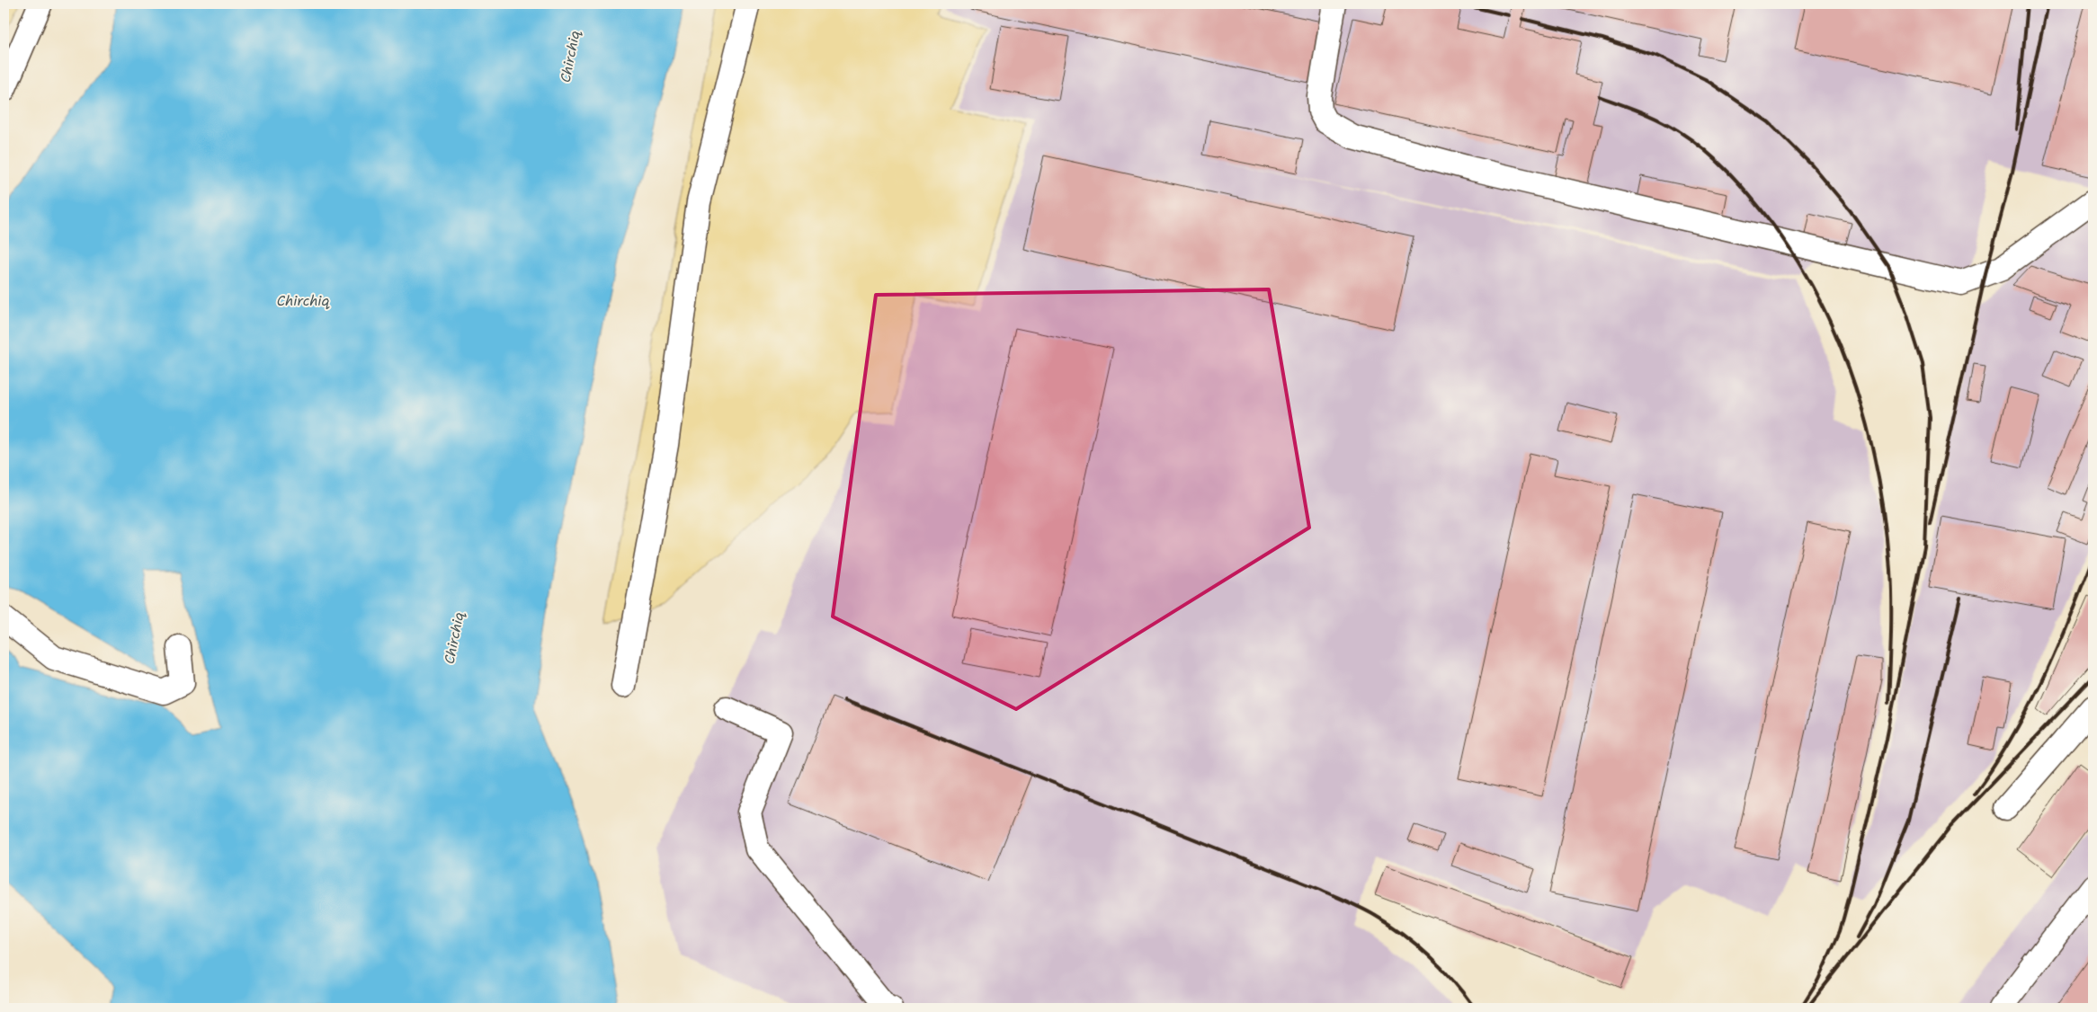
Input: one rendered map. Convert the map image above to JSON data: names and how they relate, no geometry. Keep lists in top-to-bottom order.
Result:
{
  "water": ["Chirchiq"]
}
